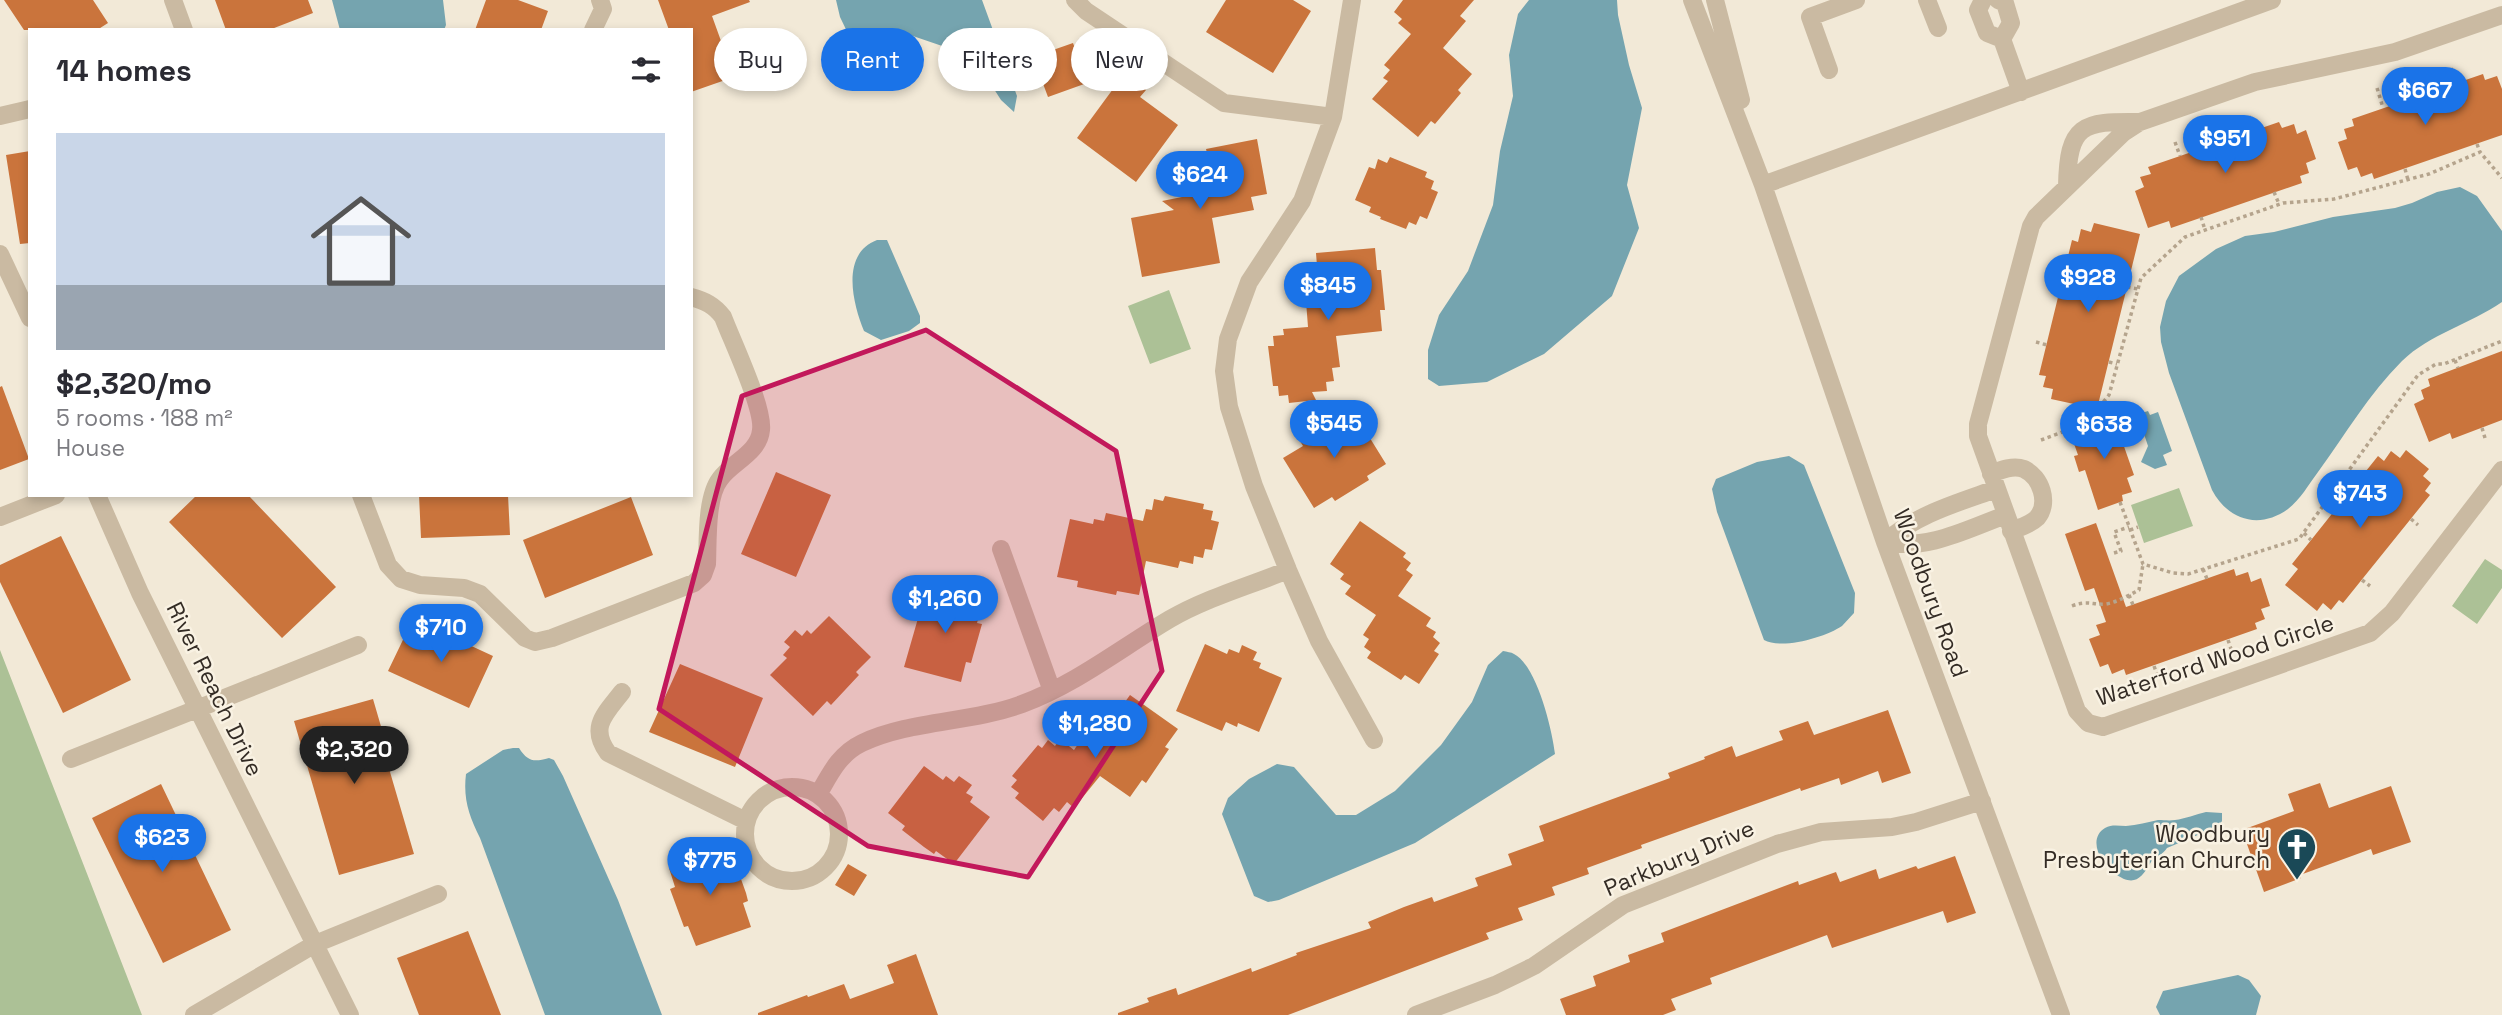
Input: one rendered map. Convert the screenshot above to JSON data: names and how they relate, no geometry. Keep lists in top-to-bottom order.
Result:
{
  "streets": {
    "street": [
      "Woodbury Road",
      "Waterford Wood Circle",
      "River Reach Drive",
      "Parkbury Drive"
    ]
  },
  "crossings": [
    ["Woodbury Road", "Parkbury Drive"]
  ],
  "places": {
    "church": ["Woodbury Presbyterian Church"]
  },
  "page": {
    "chip": [
      "Buy",
      "Rent",
      "Filters",
      "New"
    ],
    "heading": "14 homes",
    "price": [
      "$667",
      "$951",
      "$624",
      "$928",
      "$845",
      "$545",
      "$638",
      "$743",
      "$1,260",
      "$710",
      "$1,280",
      "$2,320",
      "$623",
      "$775"
    ],
    "list": [
      {
        "name": "$2,320/mo",
        "note": "5 rooms · 188 m² · House"
      }
    ]
  }
}
